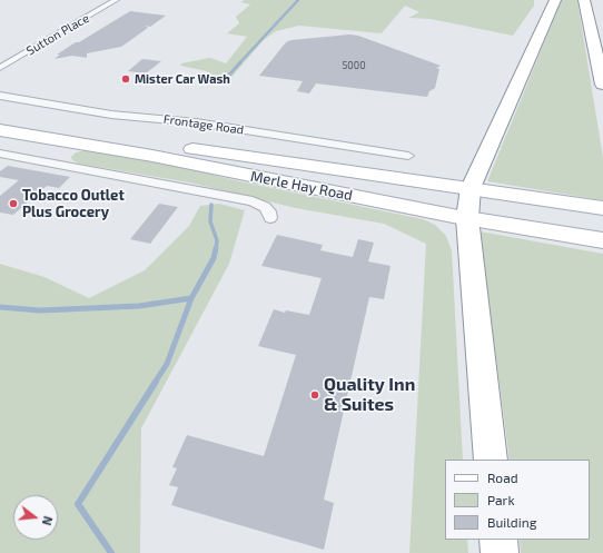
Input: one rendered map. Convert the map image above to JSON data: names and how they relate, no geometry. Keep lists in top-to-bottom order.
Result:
{
  "streets": {
    "main road": ["Merle Hay Road"],
    "street": ["Sutton Place", "Frontage Road"]
  },
  "places": ["Mister Car Wash", "Tobacco Outlet Plus Grocery", "Quality Inn & Suites"],
  "house_numbers": ["5000"],
  "legend": ["Road", "Park", "Building"],
  "north": "right"
}
